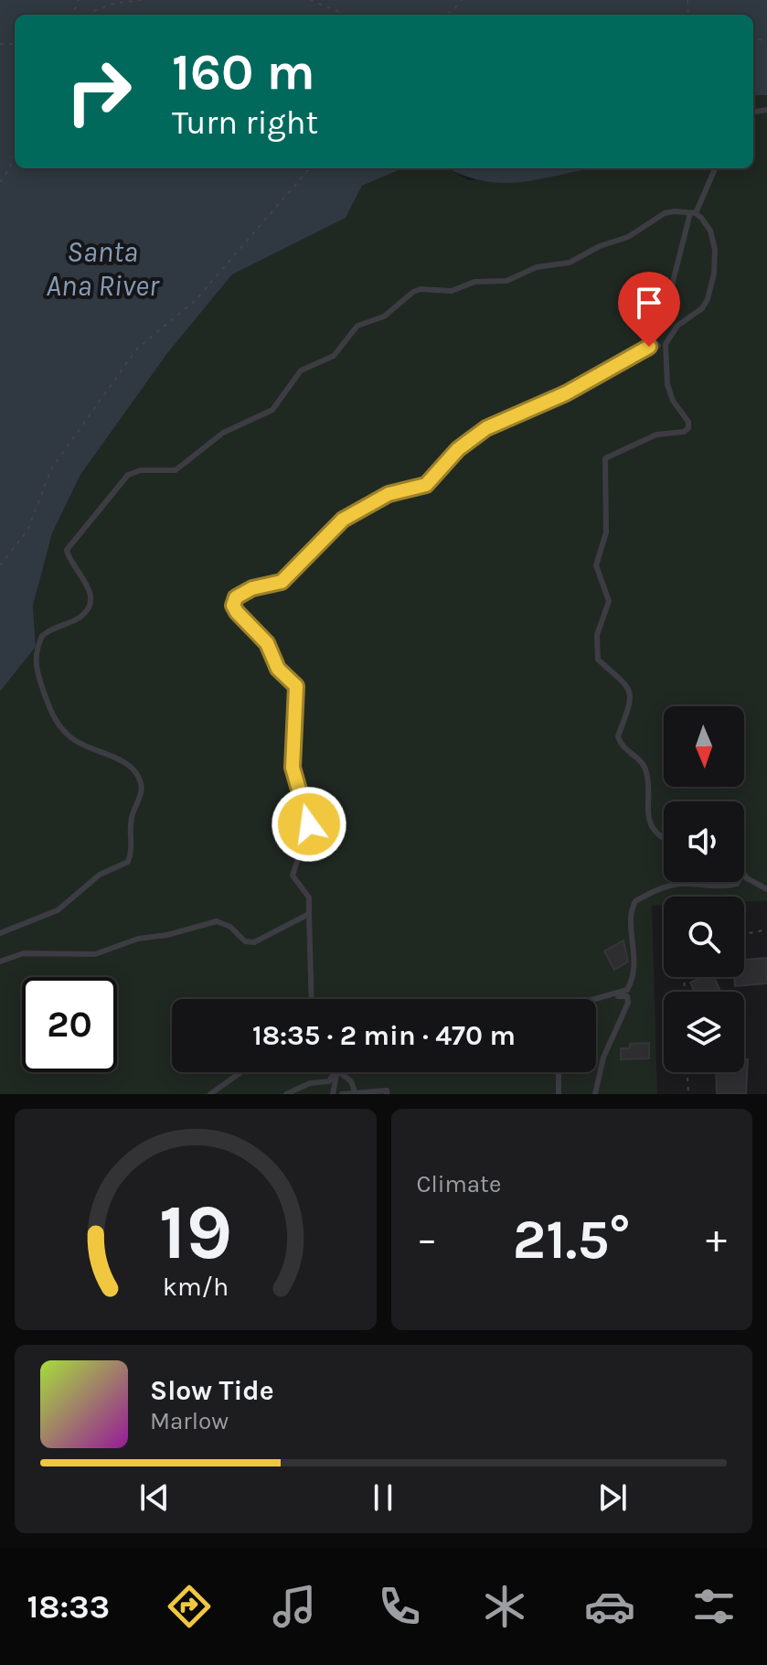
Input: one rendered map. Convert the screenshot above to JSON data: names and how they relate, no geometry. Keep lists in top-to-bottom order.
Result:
{
  "water": ["Santa Ana River"],
  "north": "bottom",
  "page": {
    "turn": ["160 m", "Turn right"],
    "limit": "20",
    "trip": "18:35 · 2 min · 470 m",
    "tile": "Climate",
    "heat": ["−", "21.5°", "+"],
    "song": ["Slow Tide", "Marlow"],
    "tabs": "18:33",
    "gauge": ["19", "km/h"]
  }
}
